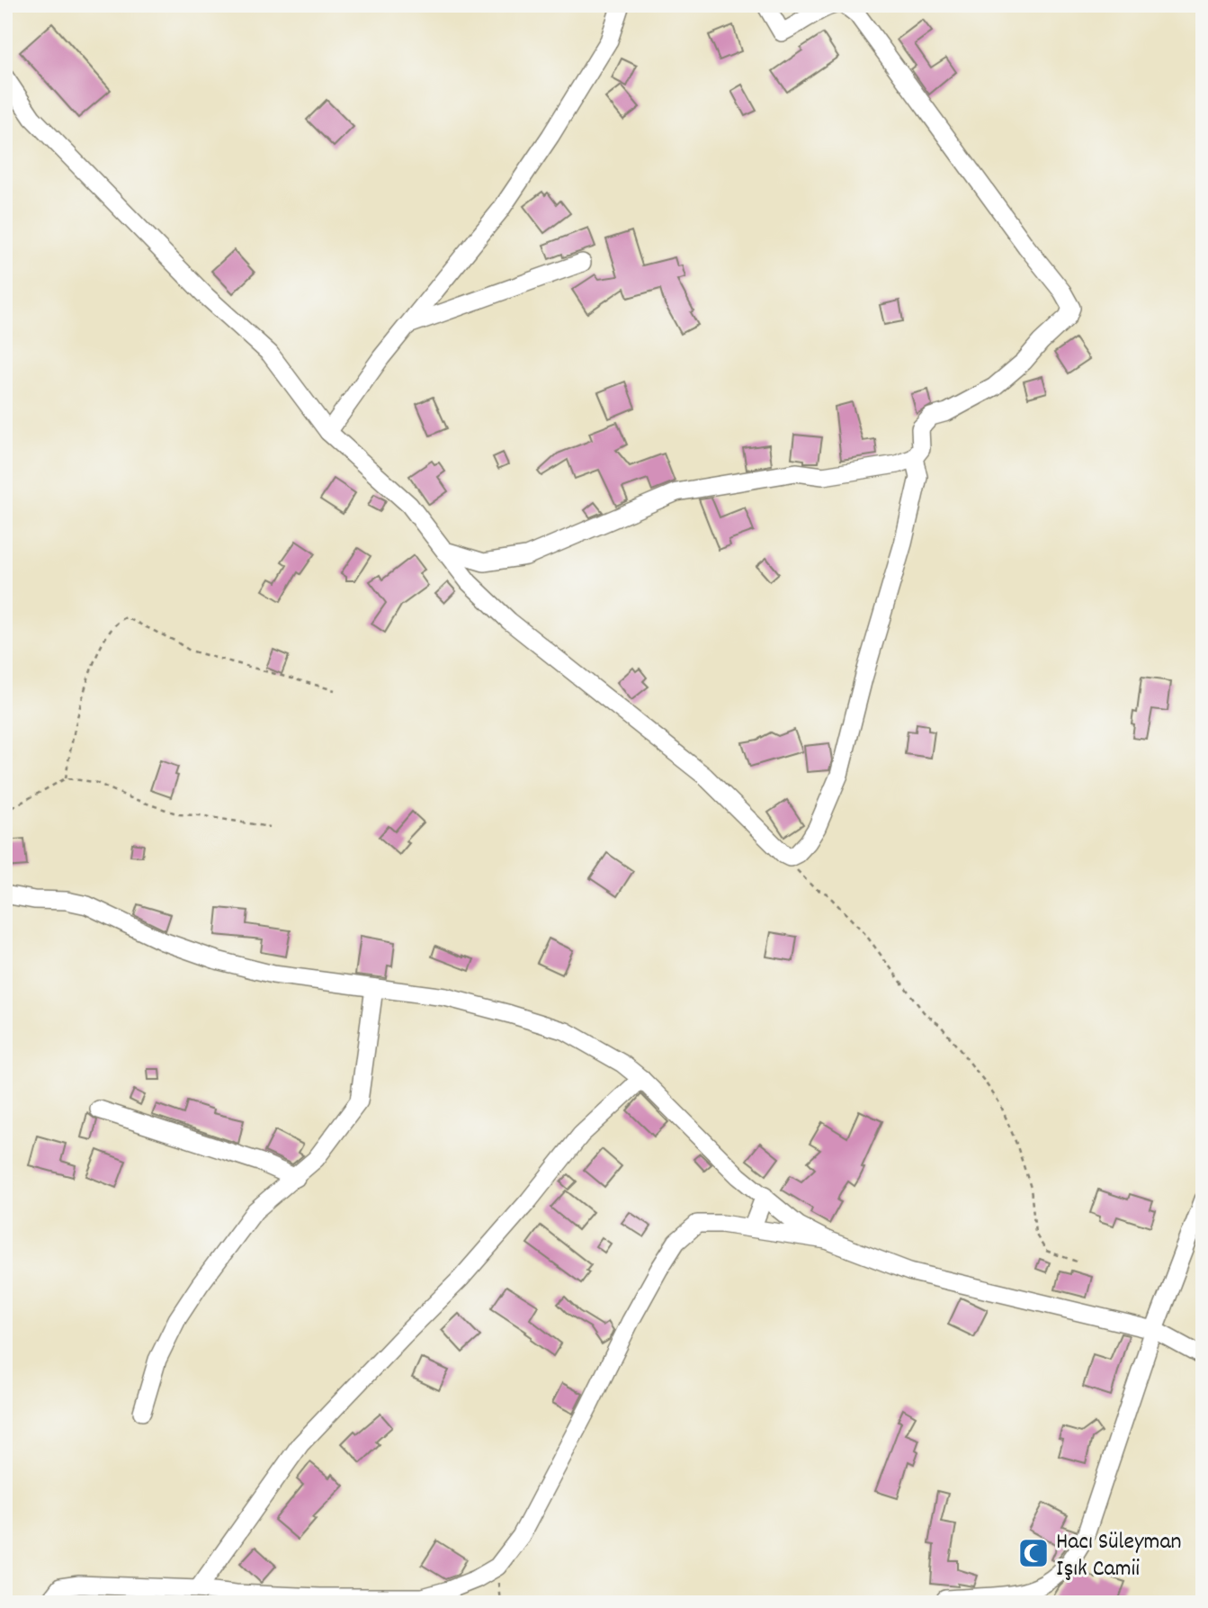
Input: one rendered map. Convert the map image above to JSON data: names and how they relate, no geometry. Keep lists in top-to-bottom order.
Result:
{
  "places": {
    "mosque": ["Hacı Süleyman Işık Camii"]
  }
}
